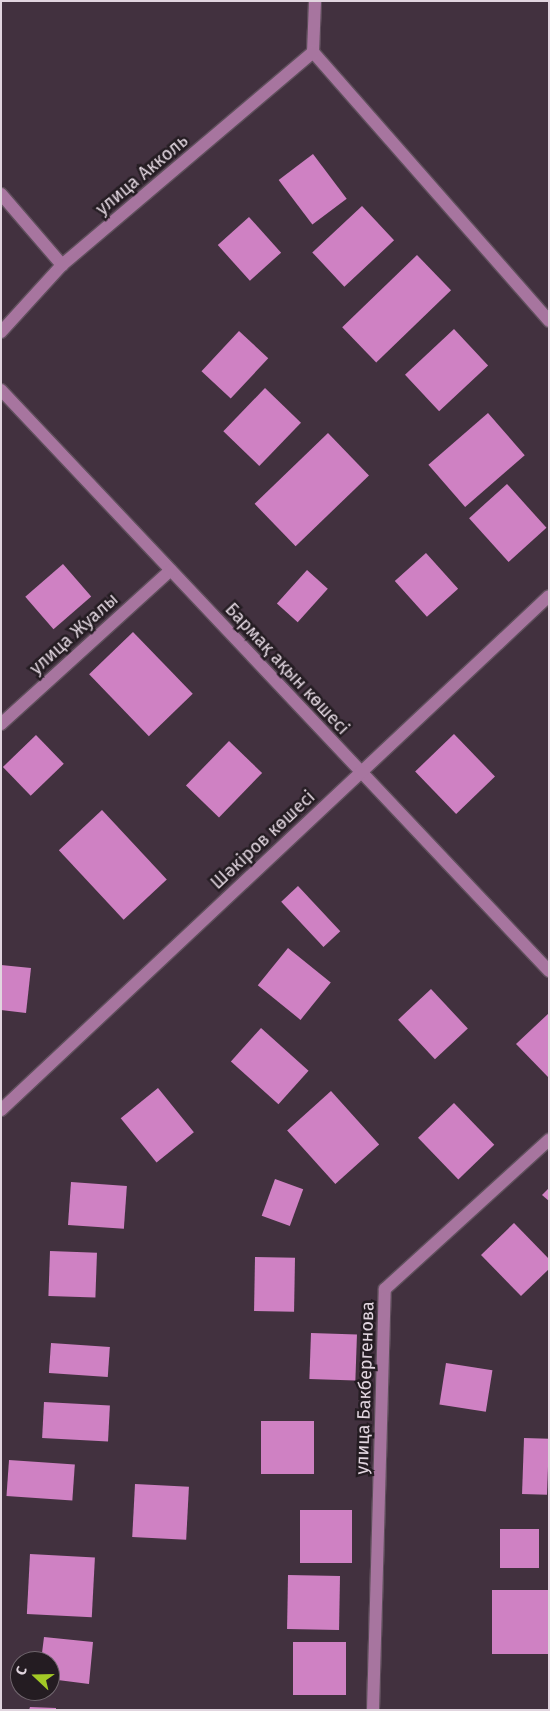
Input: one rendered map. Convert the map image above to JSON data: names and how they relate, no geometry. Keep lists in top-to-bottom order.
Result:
{
  "streets": {
    "street": [
      "улица Акколь",
      "улица Жуалы",
      "Бармақ ақын көшесі",
      "Шәкіров көшесі",
      "улица Бакбергенова"
    ]
  },
  "crossings": [
    ["улица Жуалы", "Бармақ ақын көшесі"],
    ["Бармақ ақын көшесі", "Шәкіров көшесі"]
  ],
  "north": "left"
}
